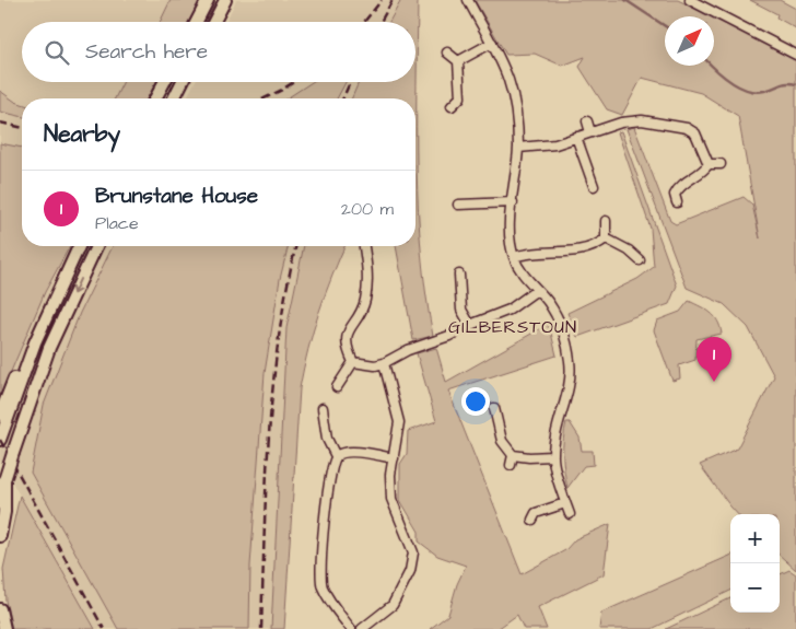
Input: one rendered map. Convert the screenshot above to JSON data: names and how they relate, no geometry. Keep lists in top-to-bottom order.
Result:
{
  "districts": ["GILBERSTOUN"],
  "north": "top right",
  "page": {
    "search": "Search here",
    "heading": "Nearby",
    "list": [
      {
        "mark": "1",
        "name": "Brunstane House",
        "note": "Place",
        "value": "200 m"
      }
    ],
    "pins": "1",
    "map_buttons": ["+", "−"]
  }
}
